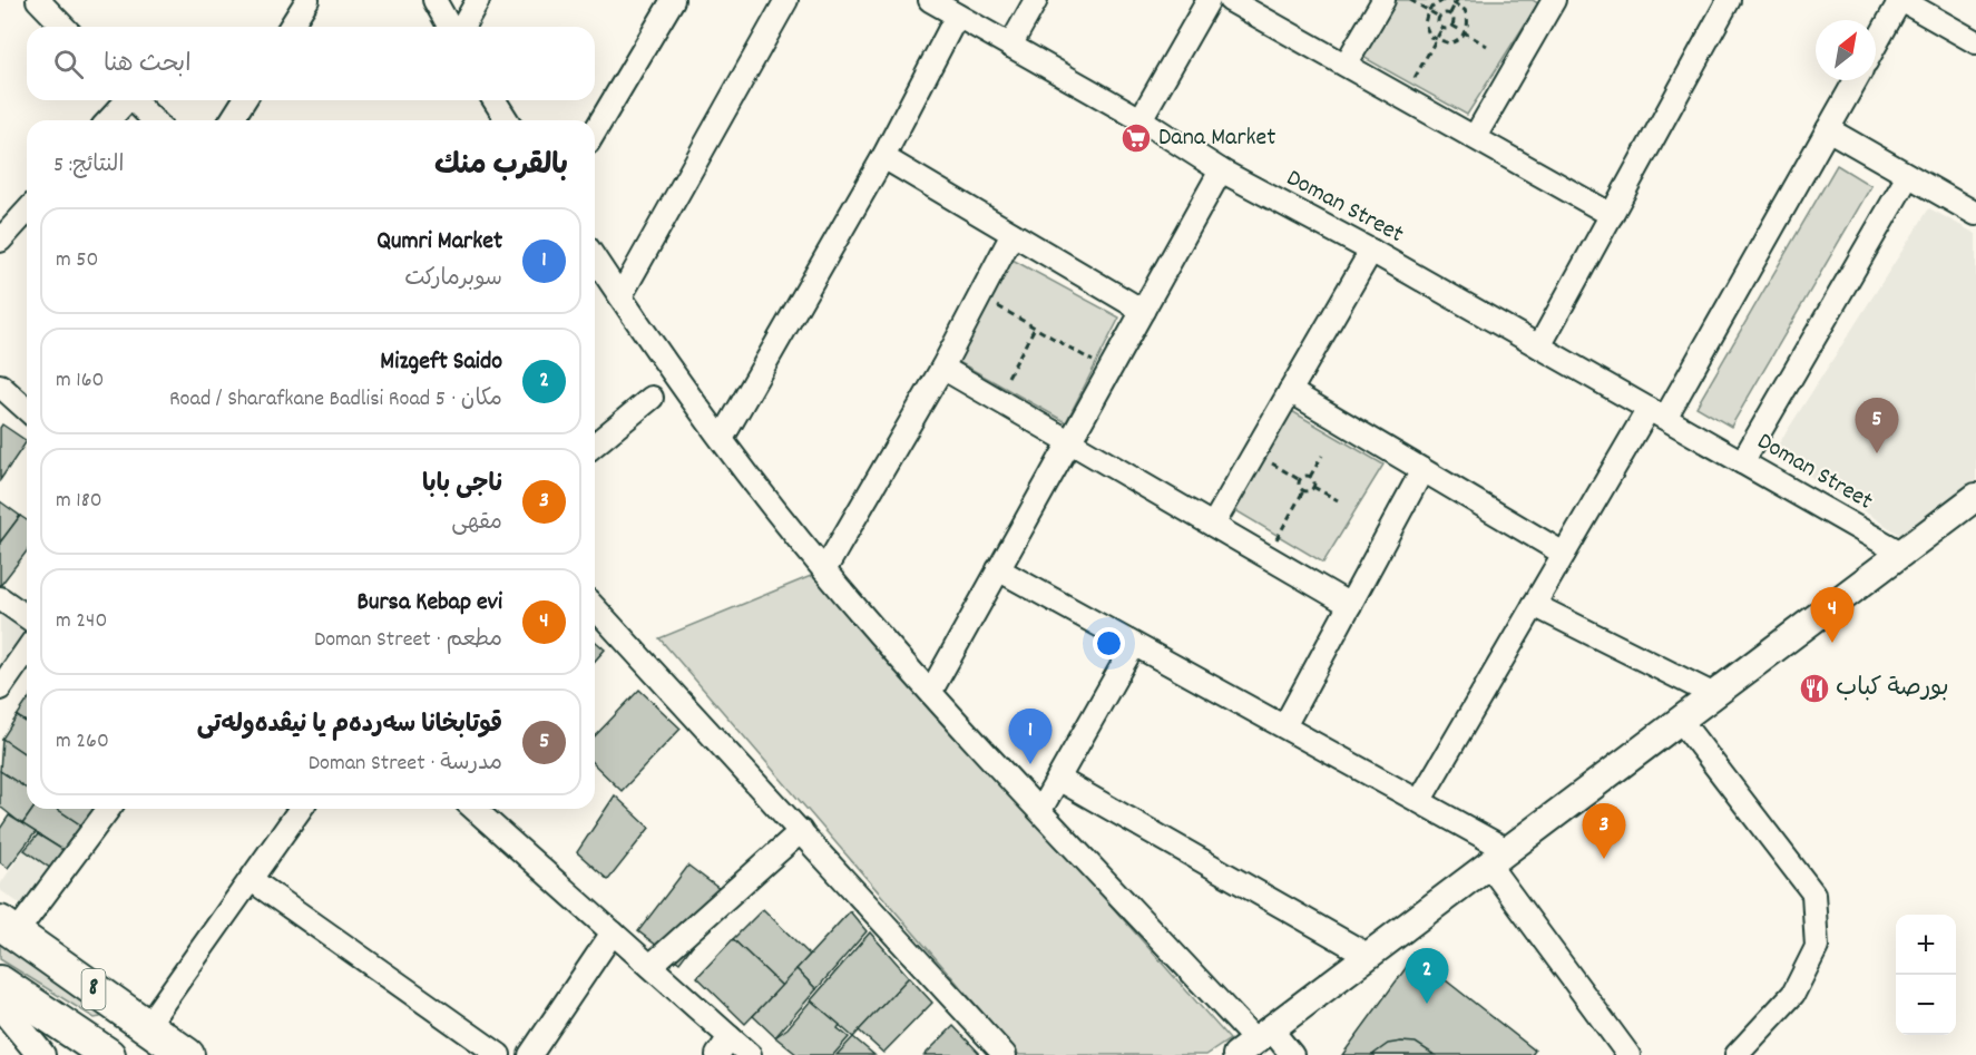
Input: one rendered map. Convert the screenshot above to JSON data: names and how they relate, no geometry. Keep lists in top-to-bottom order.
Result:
{
  "streets": {
    "main road": ["8"],
    "street": ["Doman Street"]
  },
  "places": {
    "supermarket": ["Dana Market"],
    "restaurant": ["بورصة كباب"]
  },
  "north": "top right",
  "page": {
    "search": "ابحث هنا",
    "heading": ["بالقرب منك", "النتائج: 5"],
    "list": [
      {
        "mark": "1",
        "name": "Qumri Market",
        "note": "سوبرماركت",
        "value": "50 m"
      },
      {
        "mark": "2",
        "name": "Mizgeft Saido",
        "note": "مكان · 5 Road / Sharafkane Badlisi Road",
        "value": "160 m"
      },
      {
        "mark": "3",
        "name": "ناجى بابا",
        "note": "مقهى",
        "value": "180 m"
      },
      {
        "mark": "4",
        "name": "Bursa Kebap evi",
        "note": "مطعم · Doman Street",
        "value": "240 m"
      },
      {
        "mark": "5",
        "name": "قوتابخانا سەردەم یا نیڤدەولەتی",
        "note": "مدرسة · Doman Street",
        "value": "260 m"
      }
    ],
    "pins": [
      "5",
      "4",
      "1",
      "3",
      "2"
    ],
    "map_buttons": ["+", "−"]
  }
}
